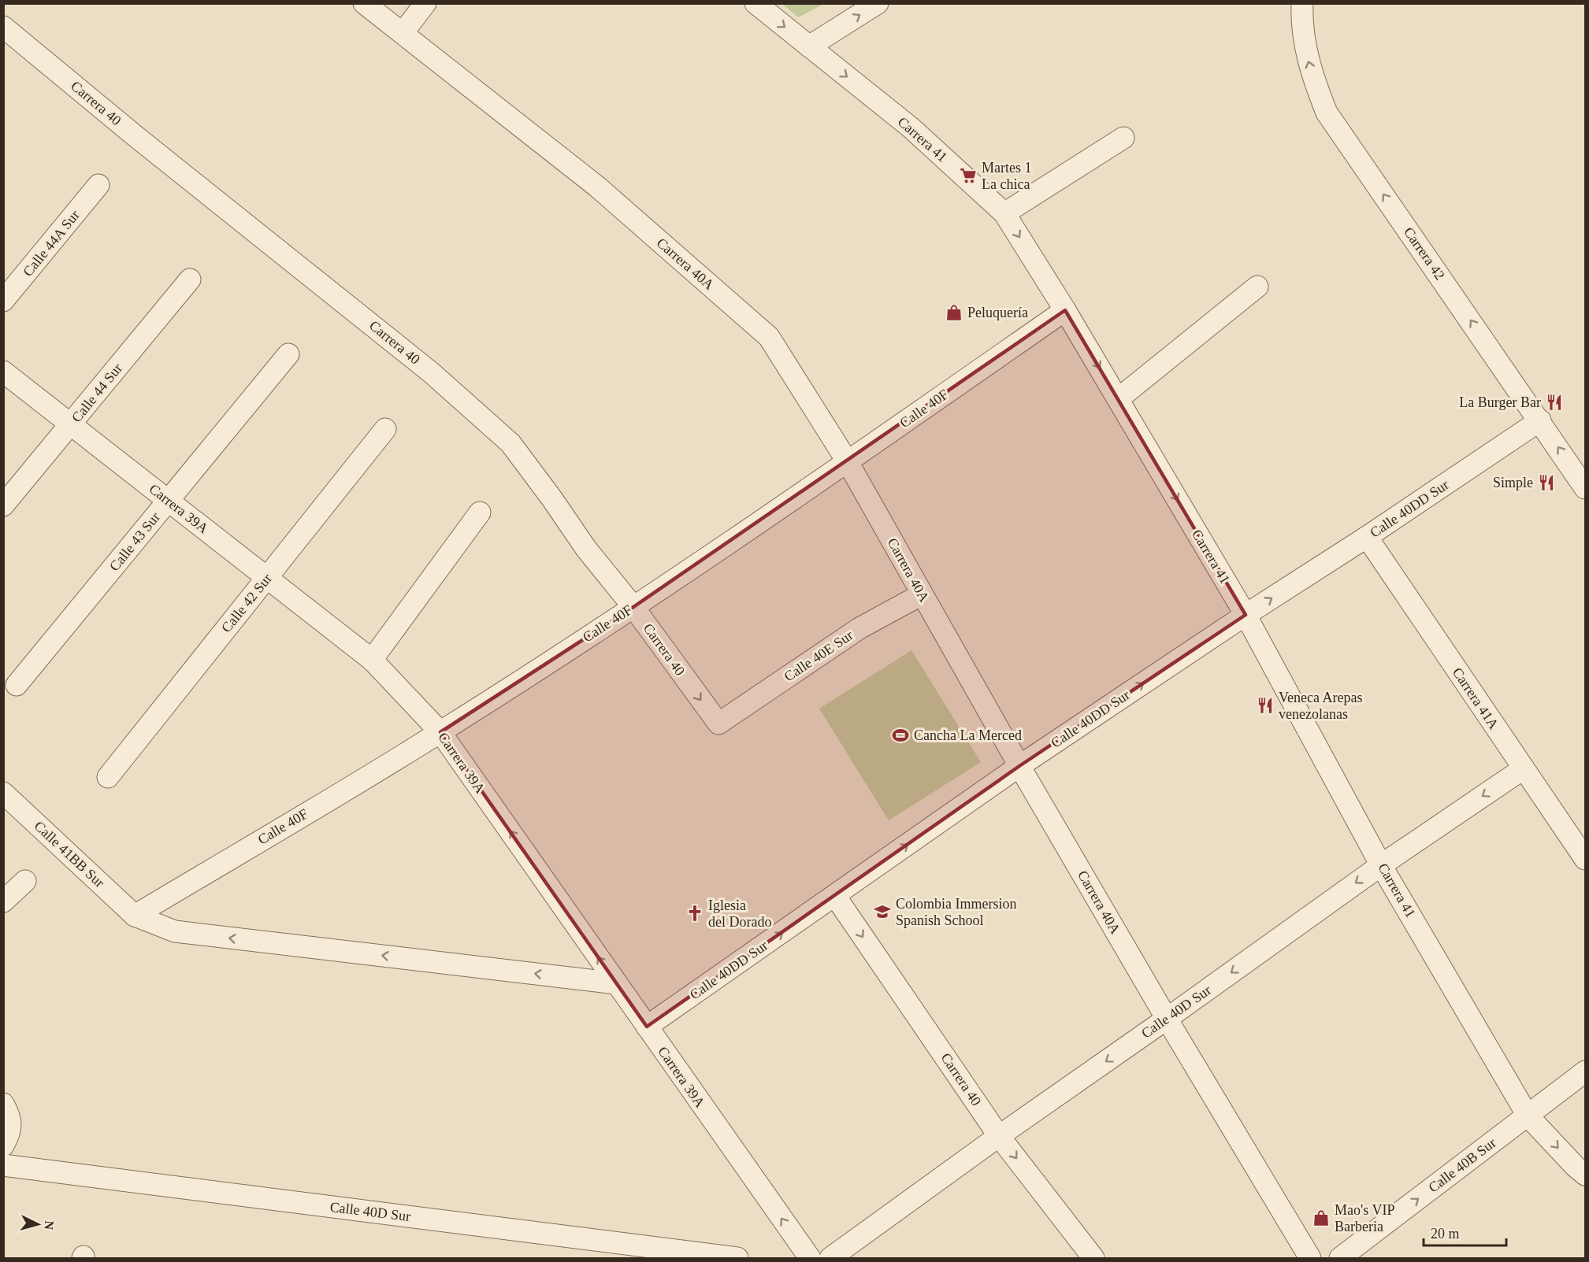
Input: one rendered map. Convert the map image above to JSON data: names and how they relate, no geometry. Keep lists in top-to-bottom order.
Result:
{
  "streets": {
    "street": [
      "Carrera 40",
      "Carrera 41",
      "Calle 44A Sur",
      "Carrera 42",
      "Carrera 40A",
      "Calle 44 Sur",
      "Calle 40F",
      "Carrera 39A",
      "Calle 40DD Sur",
      "Calle 43 Sur",
      "Calle 42 Sur",
      "Calle 40E Sur",
      "Carrera 41A",
      "Calle 41BB Sur",
      "Calle 40D Sur",
      "Calle 40B Sur"
    ]
  },
  "crossings": [
    ["Carrera 40", "Calle 40F"],
    ["Carrera 40", "Calle 40DD Sur"],
    ["Carrera 40", "Calle 40E Sur"],
    ["Carrera 40", "Calle 40D Sur"],
    ["Carrera 41", "Calle 40F"],
    ["Carrera 41", "Calle 40DD Sur"],
    ["Carrera 41", "Calle 40D Sur"],
    ["Carrera 41", "Calle 40B Sur"],
    ["Carrera 42", "Calle 40DD Sur"],
    ["Carrera 40A", "Calle 40F"],
    ["Carrera 40A", "Calle 40DD Sur"],
    ["Carrera 40A", "Calle 40E Sur"],
    ["Carrera 40A", "Calle 40D Sur"],
    ["Calle 44 Sur", "Carrera 39A"],
    ["Calle 40F", "Carrera 39A"],
    ["Calle 40F", "Calle 41BB Sur"],
    ["Carrera 39A", "Calle 40DD Sur"],
    ["Carrera 39A", "Calle 43 Sur"],
    ["Carrera 39A", "Calle 42 Sur"],
    ["Calle 40DD Sur", "Carrera 41A"],
    ["Carrera 41A", "Calle 40D Sur"]
  ],
  "one_way": [
    "Carrera 40",
    "Carrera 41",
    "Carrera 42",
    "Carrera 39A",
    "Calle 40DD Sur",
    "Calle 40D Sur",
    "Calle 40B Sur"
  ],
  "places": {
    "supermarket": ["Martes 1 La chica"],
    "shop": ["Peluquería", "Mao's VIP Barberia"],
    "restaurant": ["La Burger Bar", "Simple", "Veneca Arepas venezolanas"],
    "sports": ["Cancha La Merced"],
    "school or university": ["Colombia Immersion Spanish School"],
    "church": ["Iglesia del Dorado"]
  },
  "scale_bar": "20 m",
  "north": "right"
}
